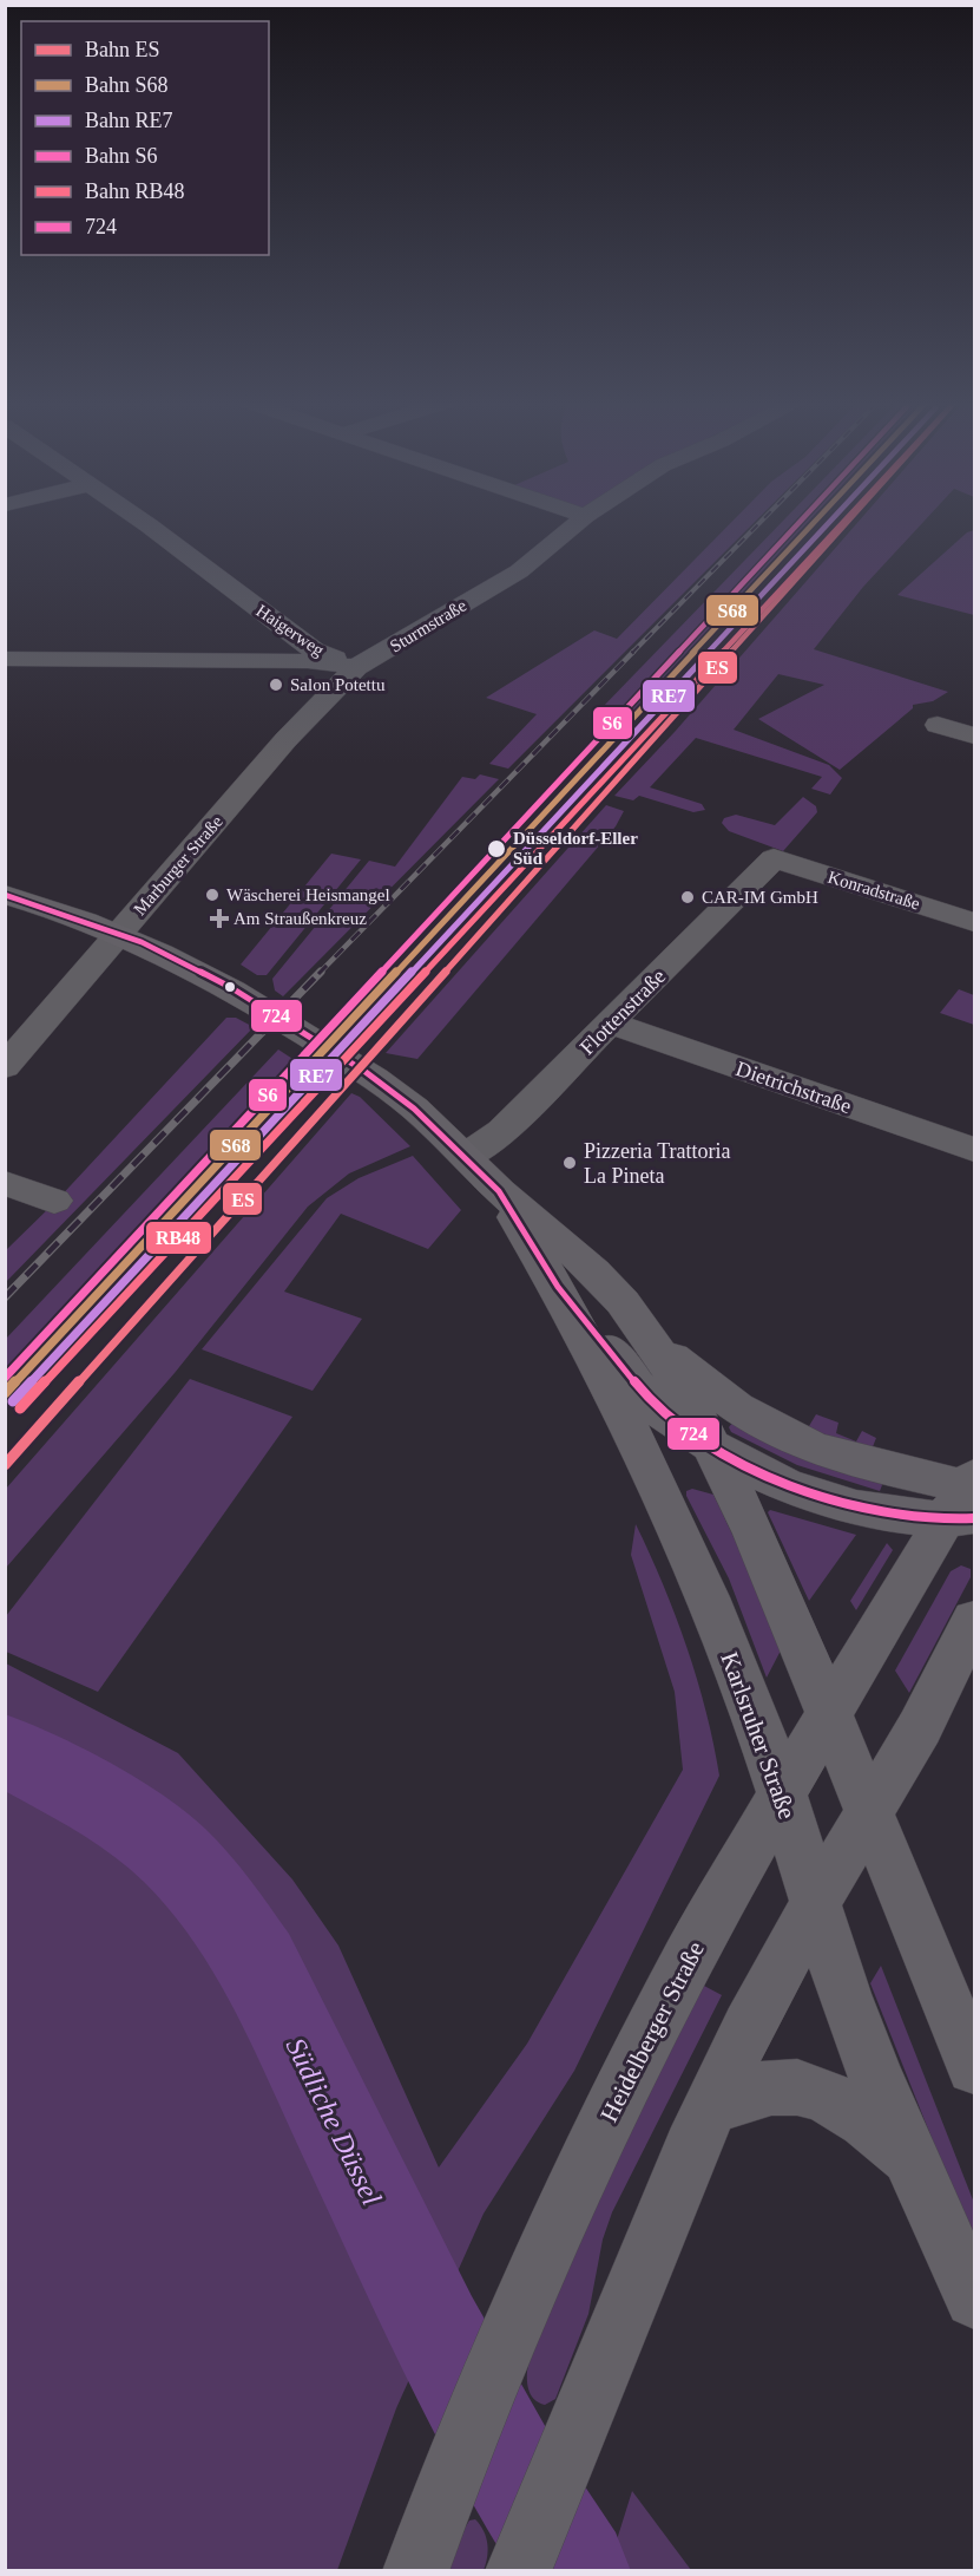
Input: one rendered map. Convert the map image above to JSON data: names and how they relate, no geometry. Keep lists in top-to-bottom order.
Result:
{
  "streets": {
    "main road": ["Karlsruher Straße", "Heidelberger Straße"],
    "street": [
      "Sturmstraße",
      "Haigerweg",
      "Marburger Straße",
      "Konradstraße",
      "Flottenstraße",
      "Dietrichstraße"
    ]
  },
  "crossings": [
    ["Sturmstraße", "Haigerweg"],
    ["Sturmstraße", "Marburger Straße"],
    ["Haigerweg", "Marburger Straße"],
    ["Marburger Straße", "Karlsruher Straße"],
    ["Konradstraße", "Flottenstraße"],
    ["Flottenstraße", "Dietrichstraße"],
    ["Flottenstraße", "Karlsruher Straße"],
    ["Karlsruher Straße", "Heidelberger Straße"]
  ],
  "water": ["Südliche Düssel"],
  "places": {
    "other": [
      "Salon Potettu",
      "Düsseldorf-Eller Süd",
      "Wäscherei Heismangel",
      "CAR-IM GmbH",
      "Pizzeria Trattoria La Pineta"
    ],
    "health": ["Am Straußenkreuz"]
  },
  "lines": [
    "rail line ES",
    "rail line S68",
    "rail line RE7",
    "rail line S6",
    "rail line RB48",
    "transit line 724"
  ],
  "legend": [
    "Bahn ES",
    "Bahn S68",
    "Bahn RE7",
    "Bahn S6",
    "Bahn RB48",
    "724"
  ]
}
